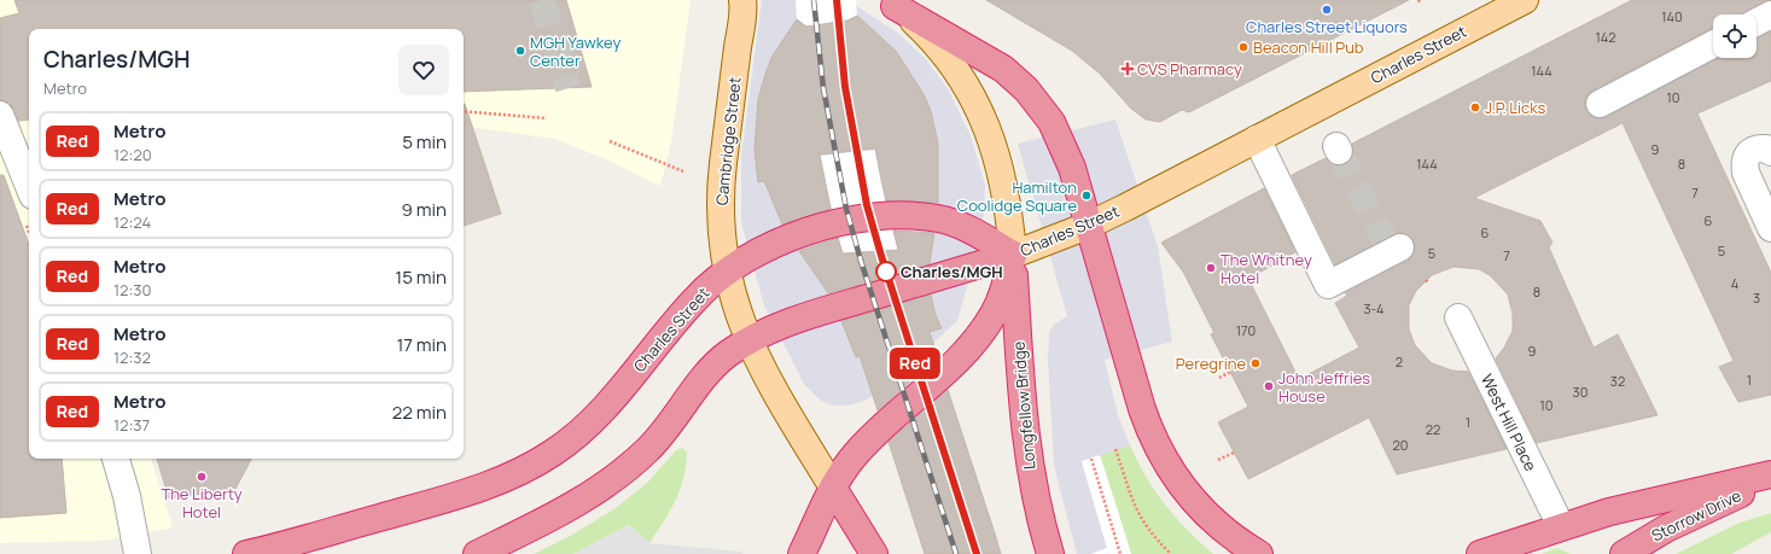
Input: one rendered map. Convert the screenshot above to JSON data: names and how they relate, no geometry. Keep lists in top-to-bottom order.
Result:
{
  "streets": {
    "highway": ["Charles Street", "Longfellow Bridge", "Storrow Drive"],
    "main road": ["Cambridge Street"],
    "street": ["West Hill Place"]
  },
  "crossings": [
    ["Charles Street", "Cambridge Street"],
    ["Charles Street", "Longfellow Bridge"]
  ],
  "places": {
    "other": [
      "Charles Street Liquors",
      "Beacon Hill Pub",
      "MGH Yawkey Center",
      "J.P. Licks",
      "Hamilton Coolidge Square",
      "The Whitney Hotel",
      "Charles/MGH",
      "Peregrine",
      "John Jeffries House",
      "The Liberty Hotel"
    ],
    "health": ["CVS Pharmacy"]
  },
  "lines": ["metro line Red"],
  "house_numbers": [
    "140",
    "142",
    "144",
    "10",
    "9",
    "144",
    "8",
    "7",
    "6",
    "6",
    "5",
    "5",
    "7",
    "4",
    "8",
    "3",
    "3-4",
    "170",
    "9",
    "2",
    "1",
    "32",
    "30",
    "10",
    "1",
    "22",
    "20"
  ],
  "page": {
    "on_map": "Red",
    "heading": ["Charles/MGH", "Metro"],
    "list": [
      {
        "mark": "Red",
        "name": "Metro",
        "note": "12:20",
        "value": "5 min"
      },
      {
        "mark": "Red",
        "name": "Metro",
        "note": "12:24",
        "value": "9 min"
      },
      {
        "mark": "Red",
        "name": "Metro",
        "note": "12:30",
        "value": "15 min"
      },
      {
        "mark": "Red",
        "name": "Metro",
        "note": "12:32",
        "value": "17 min"
      },
      {
        "mark": "Red",
        "name": "Metro",
        "note": "12:37",
        "value": "22 min"
      }
    ]
  }
}
